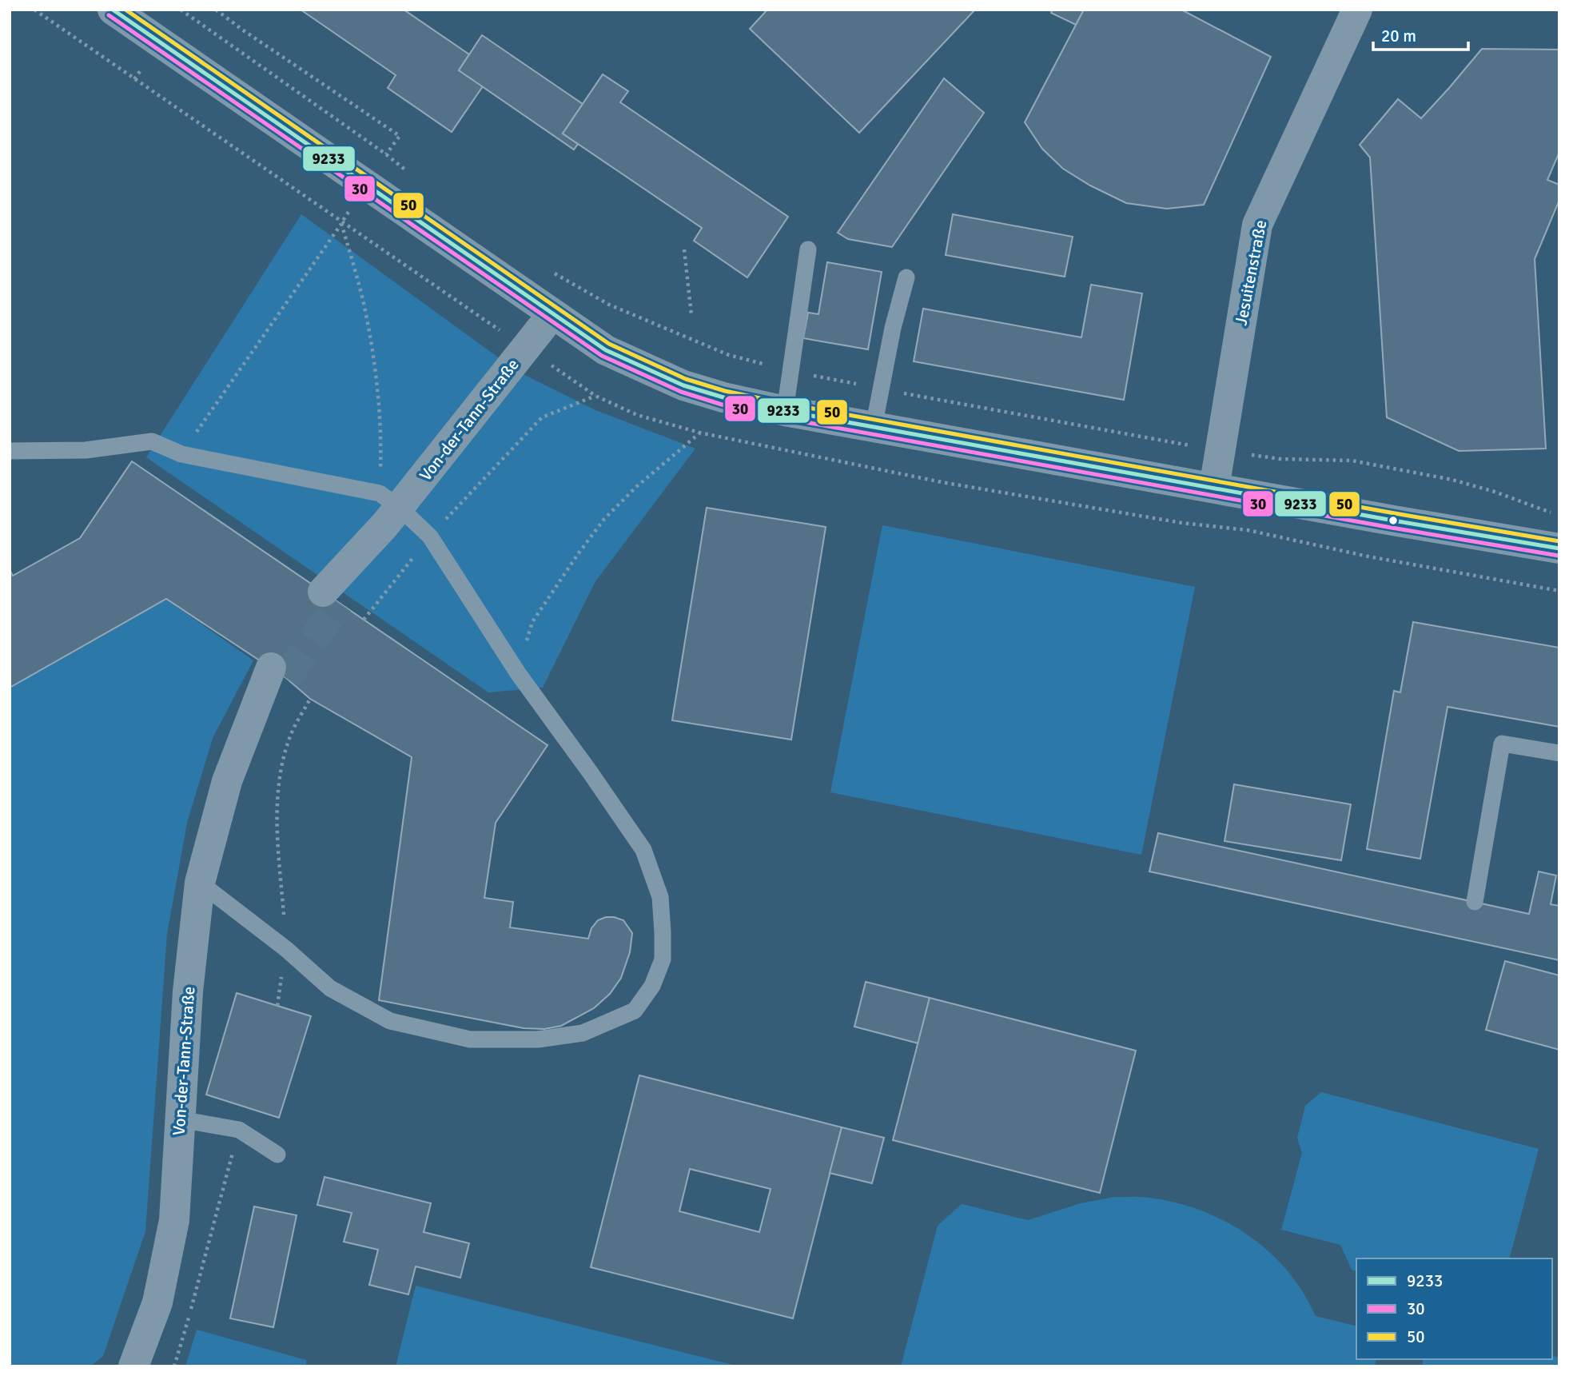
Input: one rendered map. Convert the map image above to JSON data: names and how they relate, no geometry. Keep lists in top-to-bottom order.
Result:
{
  "streets": {
    "street": ["Jesuitenstraße", "Von-der-Tann-Straße"]
  },
  "lines": ["transit line 9233", "transit line 50", "transit line 30"],
  "legend": ["9233", "30", "50"],
  "scale_bar": "20 m"
}
